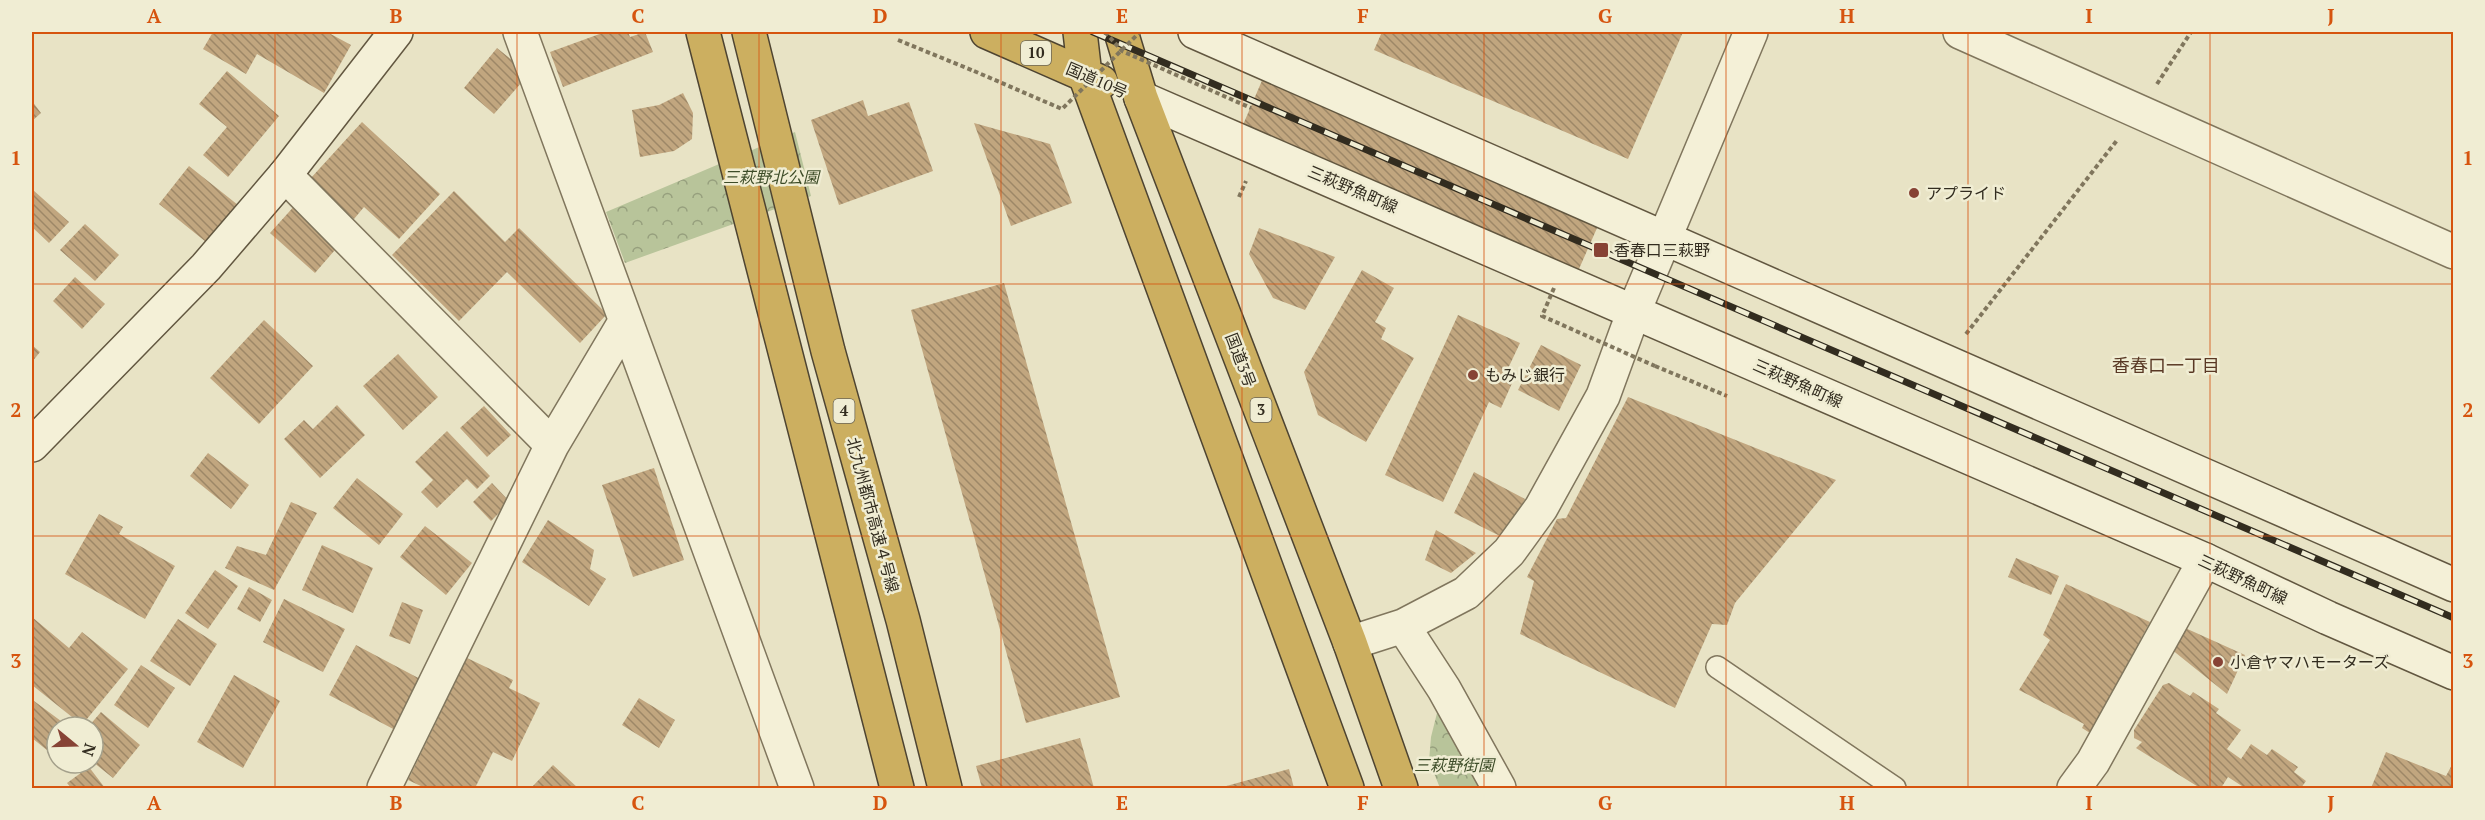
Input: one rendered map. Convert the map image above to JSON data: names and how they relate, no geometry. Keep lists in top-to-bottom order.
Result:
{
  "streets": {
    "highway": [
      "10",
      "国道10号",
      "国道3号",
      "3",
      "4",
      "北九州都市高速４号線"
    ],
    "street": ["三萩野魚町線"]
  },
  "crossings": [
    ["国道10号", "三萩野魚町線"],
    ["国道10号", "国道3号"],
    ["三萩野魚町線", "国道3号"]
  ],
  "districts": ["香春口一丁目"],
  "parks": ["三萩野北公園", "三萩野街園"],
  "places": {
    "other": ["アプライド", "もみじ銀行", "小倉ヤマハモーターズ"],
    "transit": ["香春口三萩野"]
  },
  "north": "right",
  "grid": {
    "columns": [
      "A",
      "B",
      "C",
      "D",
      "E",
      "F",
      "G",
      "H",
      "I",
      "J"
    ],
    "rows": ["1", "2", "3"]
  }
}
